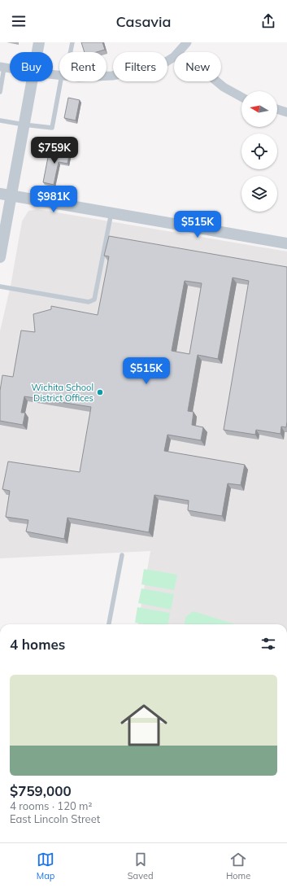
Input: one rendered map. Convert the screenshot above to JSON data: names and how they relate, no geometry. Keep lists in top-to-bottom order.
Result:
{
  "places": ["Wichita School District Offices"],
  "north": "left",
  "page": {
    "header": "Casavia",
    "chip": [
      "Buy",
      "Rent",
      "Filters",
      "New"
    ],
    "price": [
      "$759K",
      "$981K",
      "$515K",
      "$515K"
    ],
    "heading": "4 homes",
    "list": [
      {
        "name": "$759,000",
        "note": "4 rooms · 120 m² · East Lincoln Street"
      }
    ],
    "tabs": ["Map", "Saved", "Home"]
  }
}
